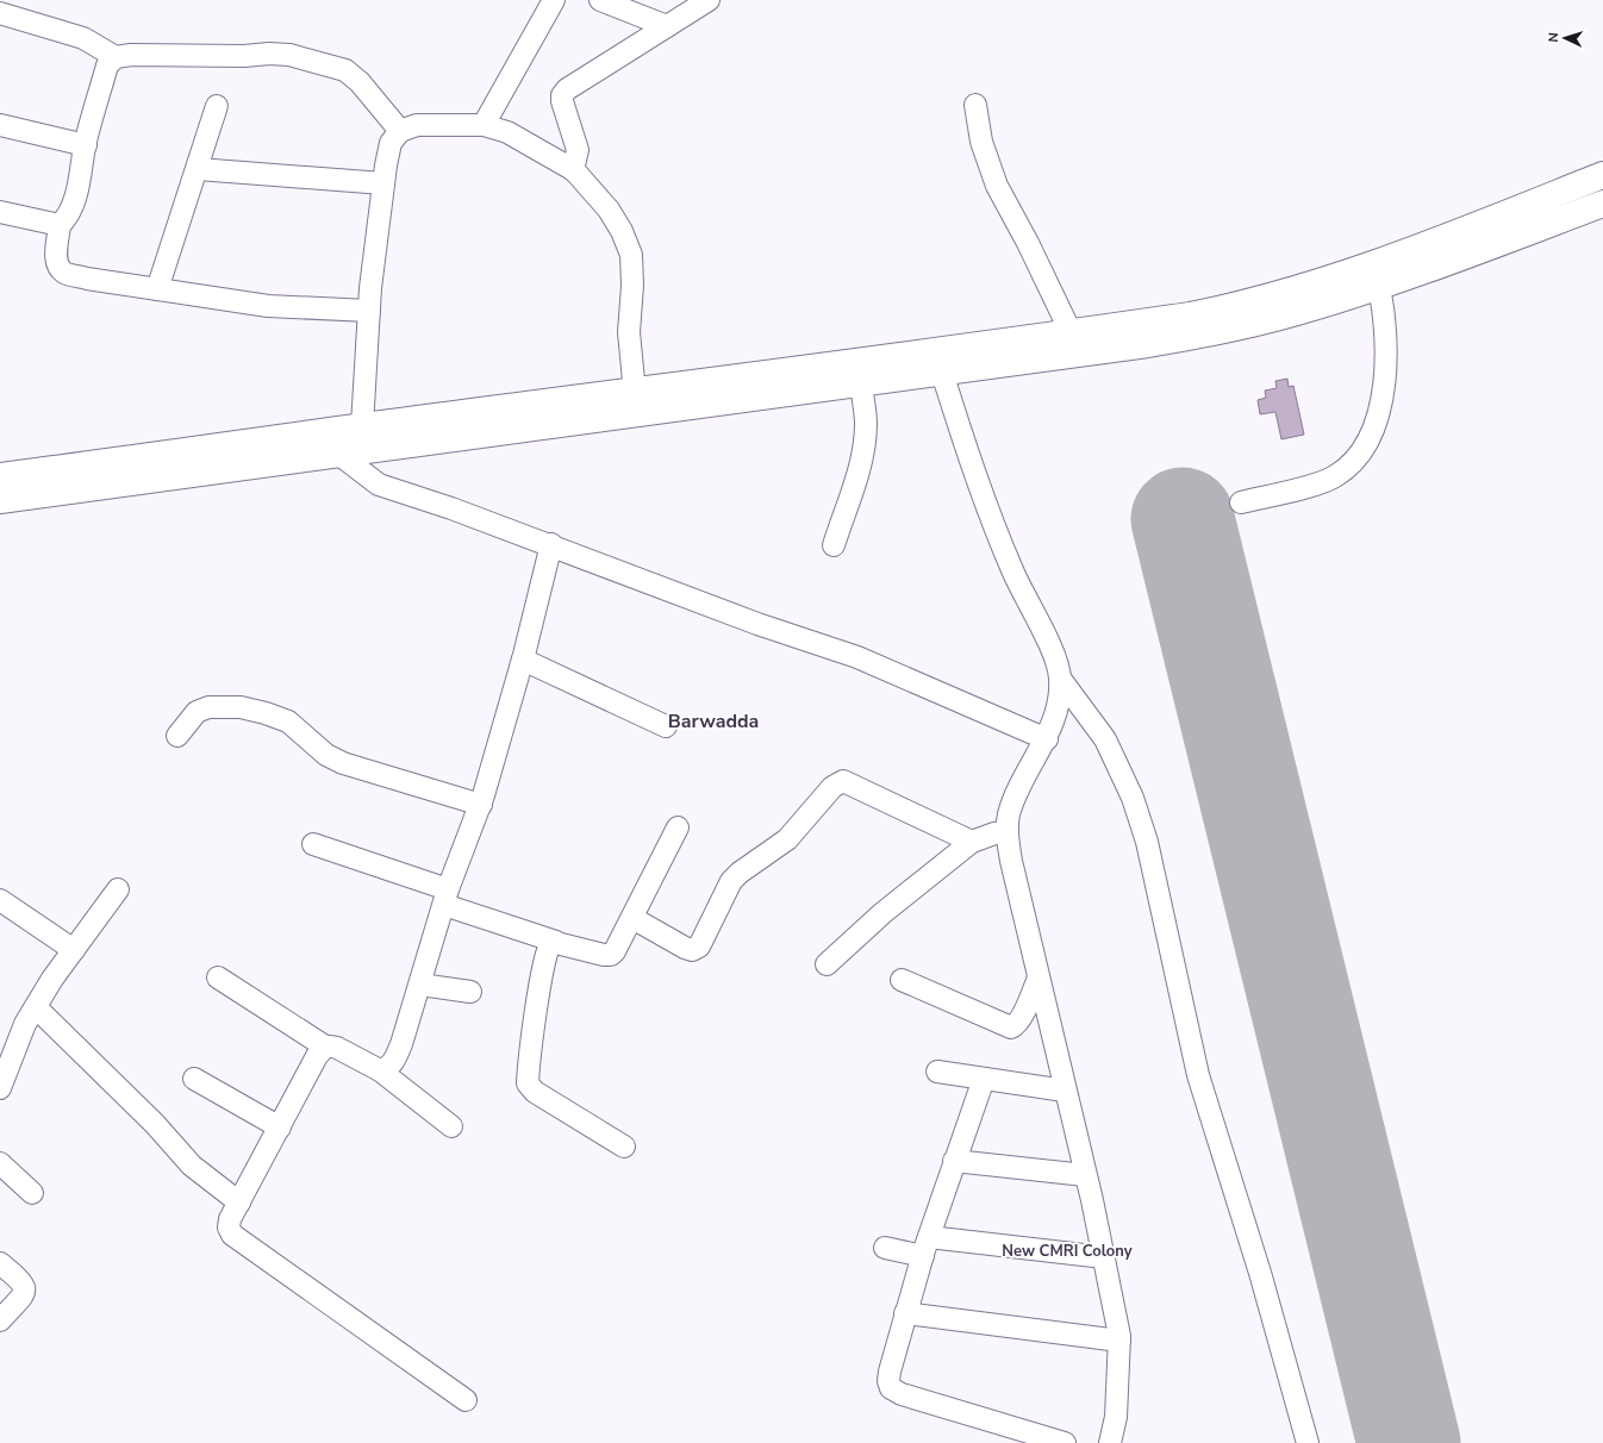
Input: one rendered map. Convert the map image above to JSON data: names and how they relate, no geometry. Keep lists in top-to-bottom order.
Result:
{
  "districts": ["Barwadda", "New CMRI Colony"],
  "north": "left"
}
